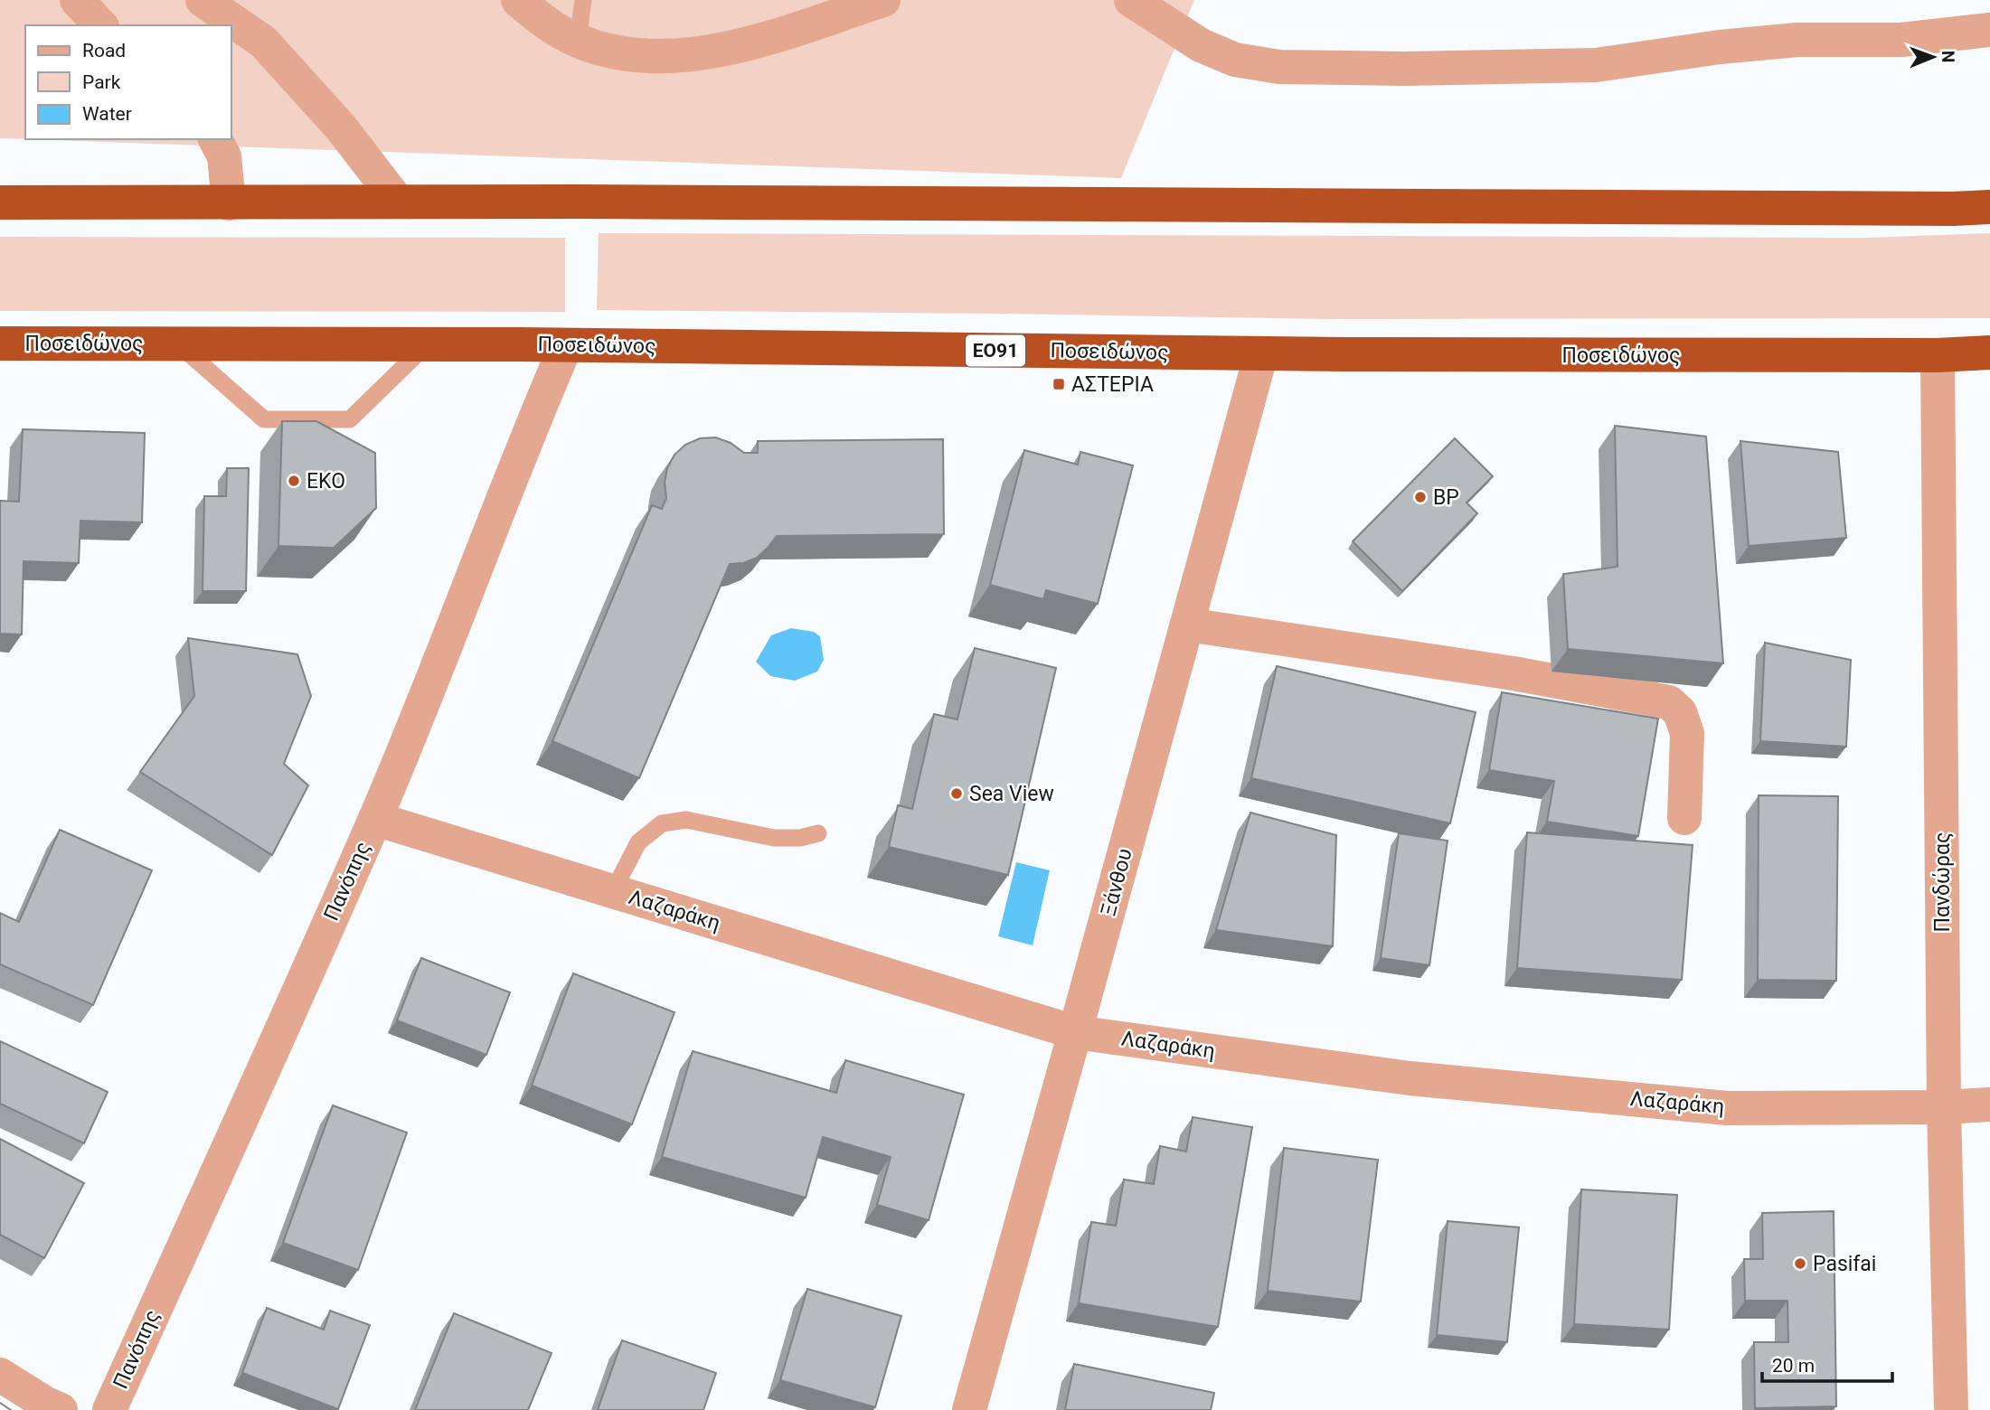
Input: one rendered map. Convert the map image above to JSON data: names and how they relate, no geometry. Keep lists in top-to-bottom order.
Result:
{
  "streets": {
    "highway": ["Ποσειδώνος", "ΕΟ91"],
    "street": [
      "Πανόπης",
      "Ξάνθου",
      "Πανδώρας",
      "Λαζαράκη"
    ]
  },
  "crossings": [
    ["Ποσειδώνος", "Πανόπης"],
    ["Ποσειδώνος", "Ξάνθου"],
    ["Ποσειδώνος", "Πανδώρας"],
    ["Πανόπης", "Λαζαράκη"],
    ["Ξάνθου", "Λαζαράκη"],
    ["Πανδώρας", "Λαζαράκη"]
  ],
  "places": {
    "transit": ["ΑΣΤΕΡΙΑ"],
    "other": [
      "EKO",
      "BP",
      "Sea View",
      "Pasifai"
    ]
  },
  "legend": ["Road", "Park", "Water"],
  "scale_bar": "20 m",
  "north": "right"
}
